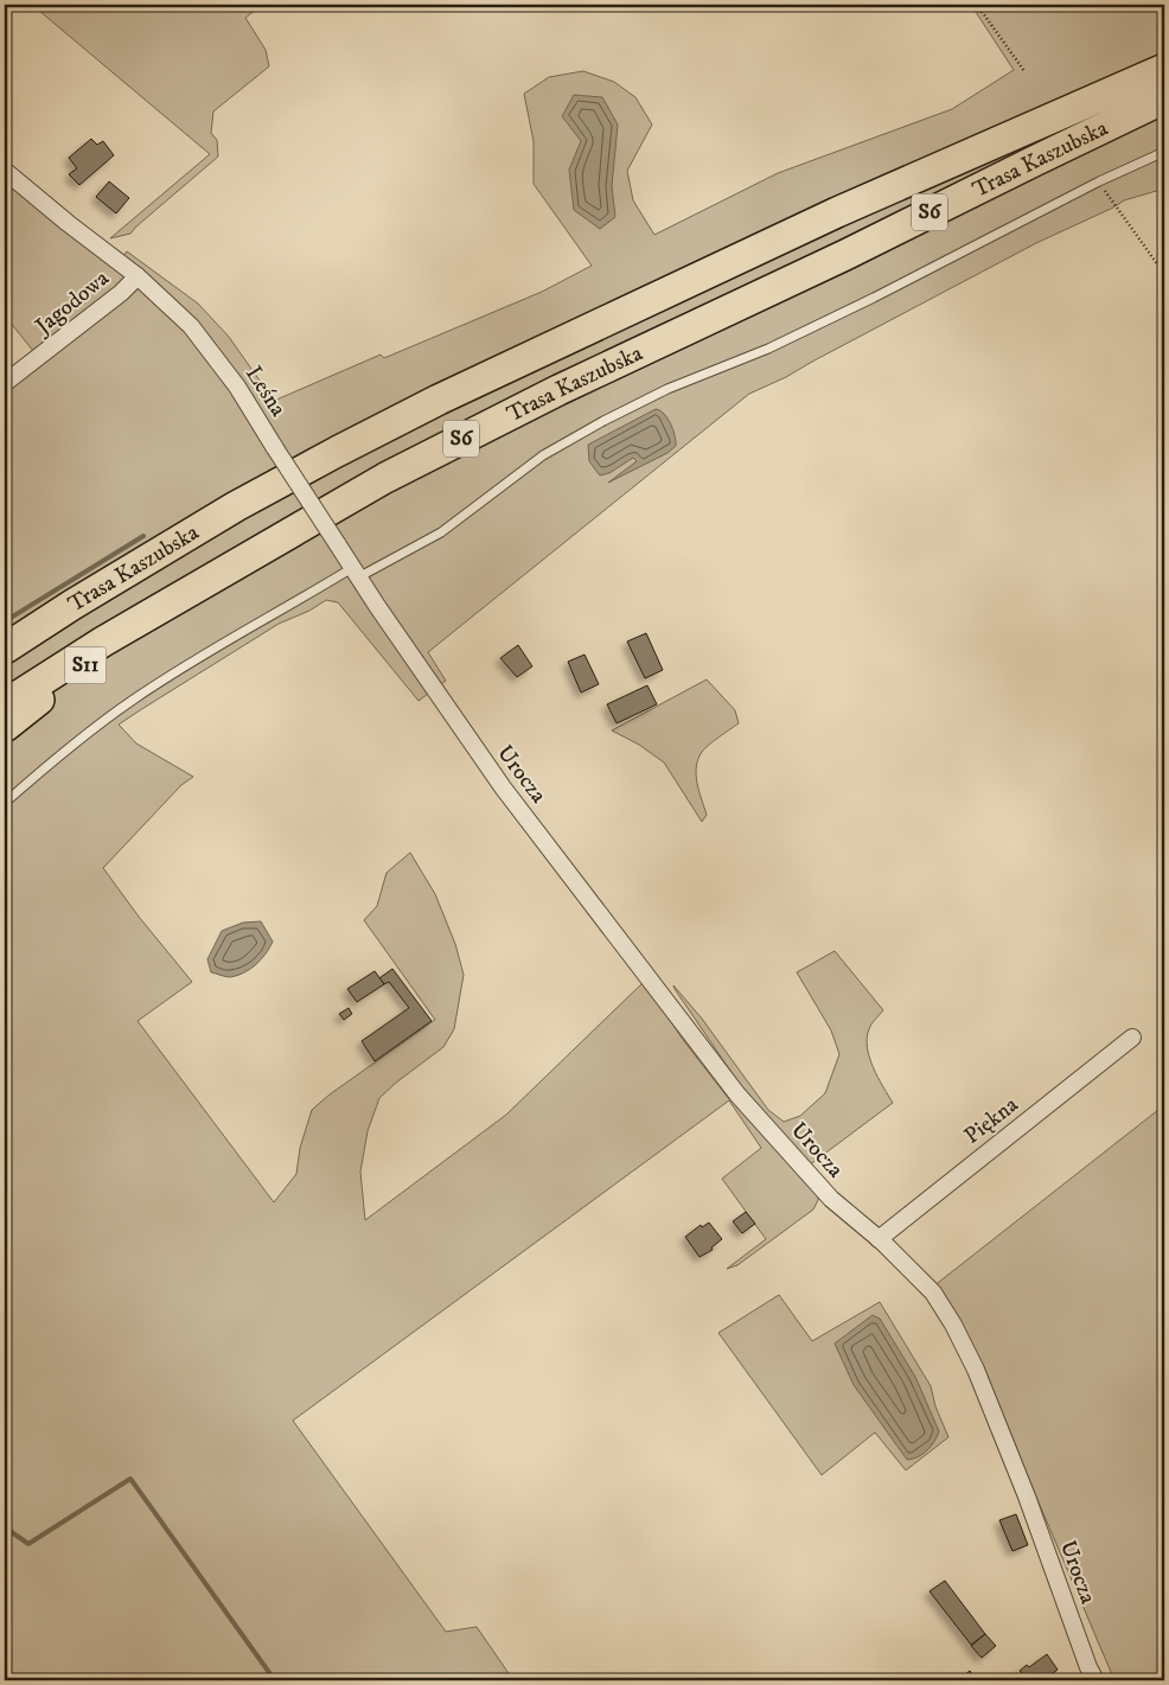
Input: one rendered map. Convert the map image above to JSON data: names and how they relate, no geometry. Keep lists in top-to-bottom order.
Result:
{
  "streets": {
    "highway": ["Trasa Kaszubska", "S6", "S11"],
    "street": [
      "Jagodowa",
      "Leśna",
      "Urocza",
      "Piękna"
    ]
  },
  "crossings": [
    ["Trasa Kaszubska", "S11"],
    ["Jagodowa", "Leśna"],
    ["Leśna", "Urocza"],
    ["Urocza", "Piękna"]
  ]
}
